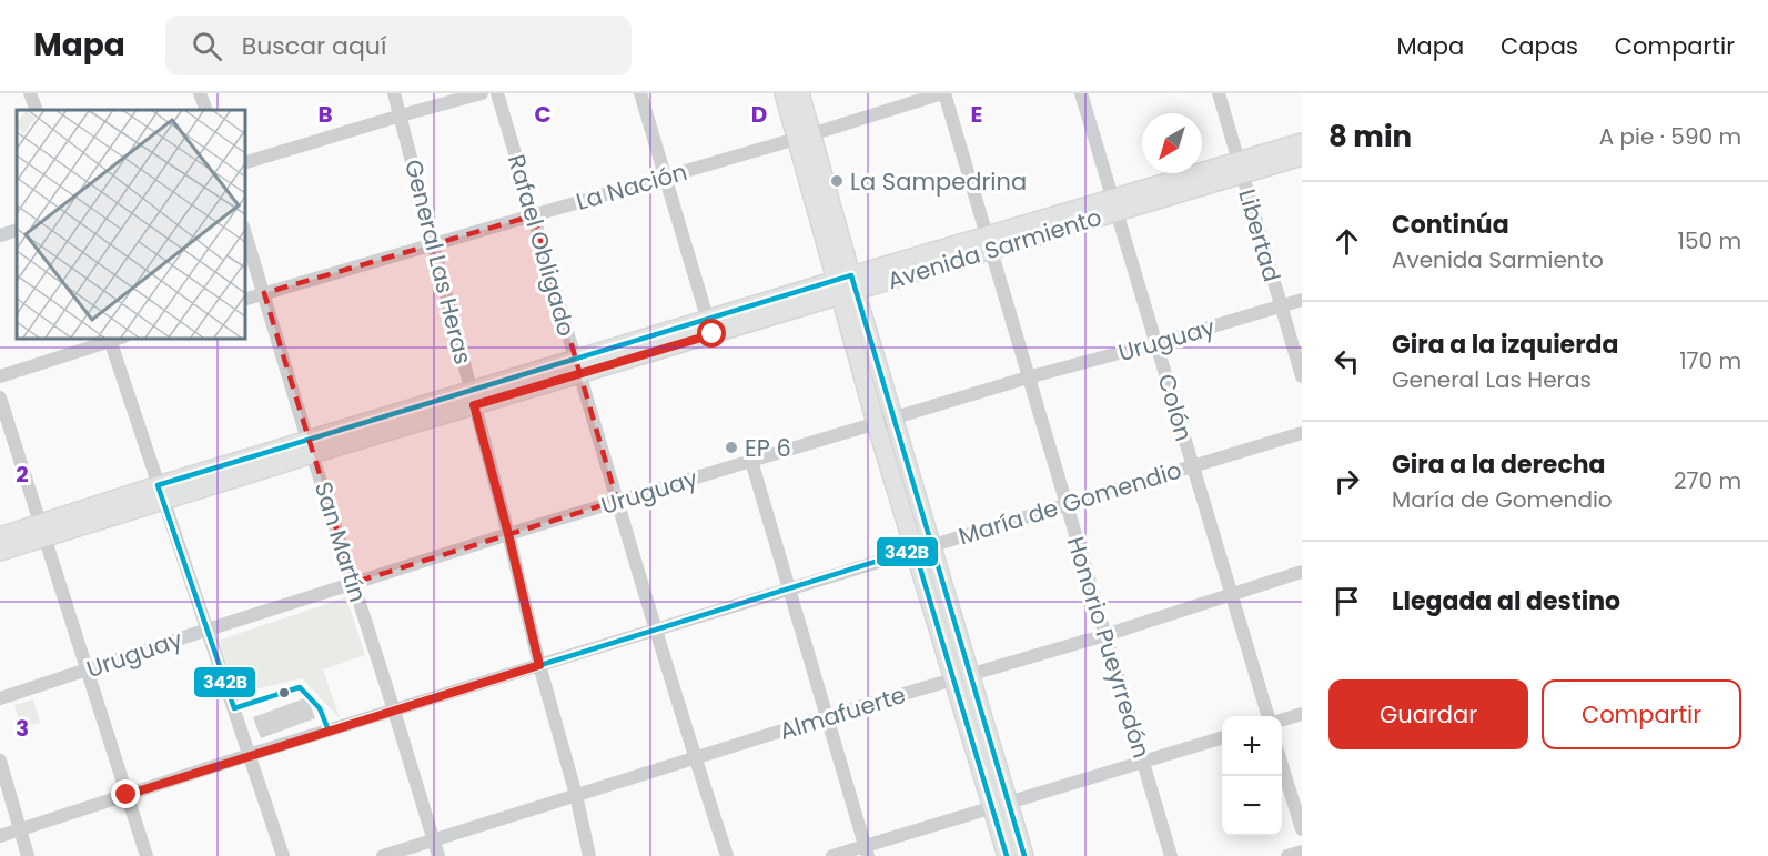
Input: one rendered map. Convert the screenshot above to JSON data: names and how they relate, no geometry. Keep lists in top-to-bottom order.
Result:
{
  "streets": {
    "main road": ["Avenida Sarmiento"],
    "street": [
      "La Nación",
      "Libertad",
      "Rafael Obligado",
      "General Las Heras",
      "Uruguay",
      "Colón",
      "María de Gomendio",
      "San Martín",
      "Honorio Pueyrredón",
      "Almafuerte"
    ]
  },
  "crossings": [
    ["La Nación", "Rafael Obligado"],
    ["La Nación", "General Las Heras"],
    ["La Nación", "San Martín"],
    ["La Nación", "Honorio Pueyrredón"],
    ["Libertad", "Avenida Sarmiento"],
    ["Libertad", "Uruguay"],
    ["Rafael Obligado", "Avenida Sarmiento"],
    ["Rafael Obligado", "Uruguay"],
    ["Rafael Obligado", "María de Gomendio"],
    ["Rafael Obligado", "Almafuerte"],
    ["Avenida Sarmiento", "General Las Heras"],
    ["Avenida Sarmiento", "Colón"],
    ["Avenida Sarmiento", "San Martín"],
    ["Avenida Sarmiento", "Honorio Pueyrredón"],
    ["General Las Heras", "Uruguay"],
    ["General Las Heras", "María de Gomendio"],
    ["General Las Heras", "Almafuerte"],
    ["Uruguay", "Colón"],
    ["Uruguay", "San Martín"],
    ["Uruguay", "Honorio Pueyrredón"],
    ["Colón", "María de Gomendio"],
    ["Colón", "Almafuerte"],
    ["María de Gomendio", "San Martín"],
    ["María de Gomendio", "Honorio Pueyrredón"],
    ["San Martín", "Almafuerte"],
    ["Honorio Pueyrredón", "Almafuerte"]
  ],
  "places": ["La Sampedrina", "EP 6"],
  "lines": ["transit line 342B"],
  "north": "bottom left",
  "page": {
    "header": "Mapa",
    "search": "Buscar aquí",
    "nav": ["Mapa", "Capas", "Compartir"],
    "heading": ["8 min", "A pie · 590 m"],
    "list": [
      ["Continúa", "Avenida Sarmiento", "150 m"],
      ["Gira a la izquierda", "General Las Heras", "170 m"],
      ["Gira a la derecha", "María de Gomendio", "270 m"],
      "Llegada al destino"
    ],
    "buttons": ["Guardar", "Compartir"],
    "map_buttons": ["+", "−"]
  },
  "grid": {
    "columns": [
      "B",
      "C",
      "D",
      "E"
    ],
    "rows": ["2", "3"]
  }
}
